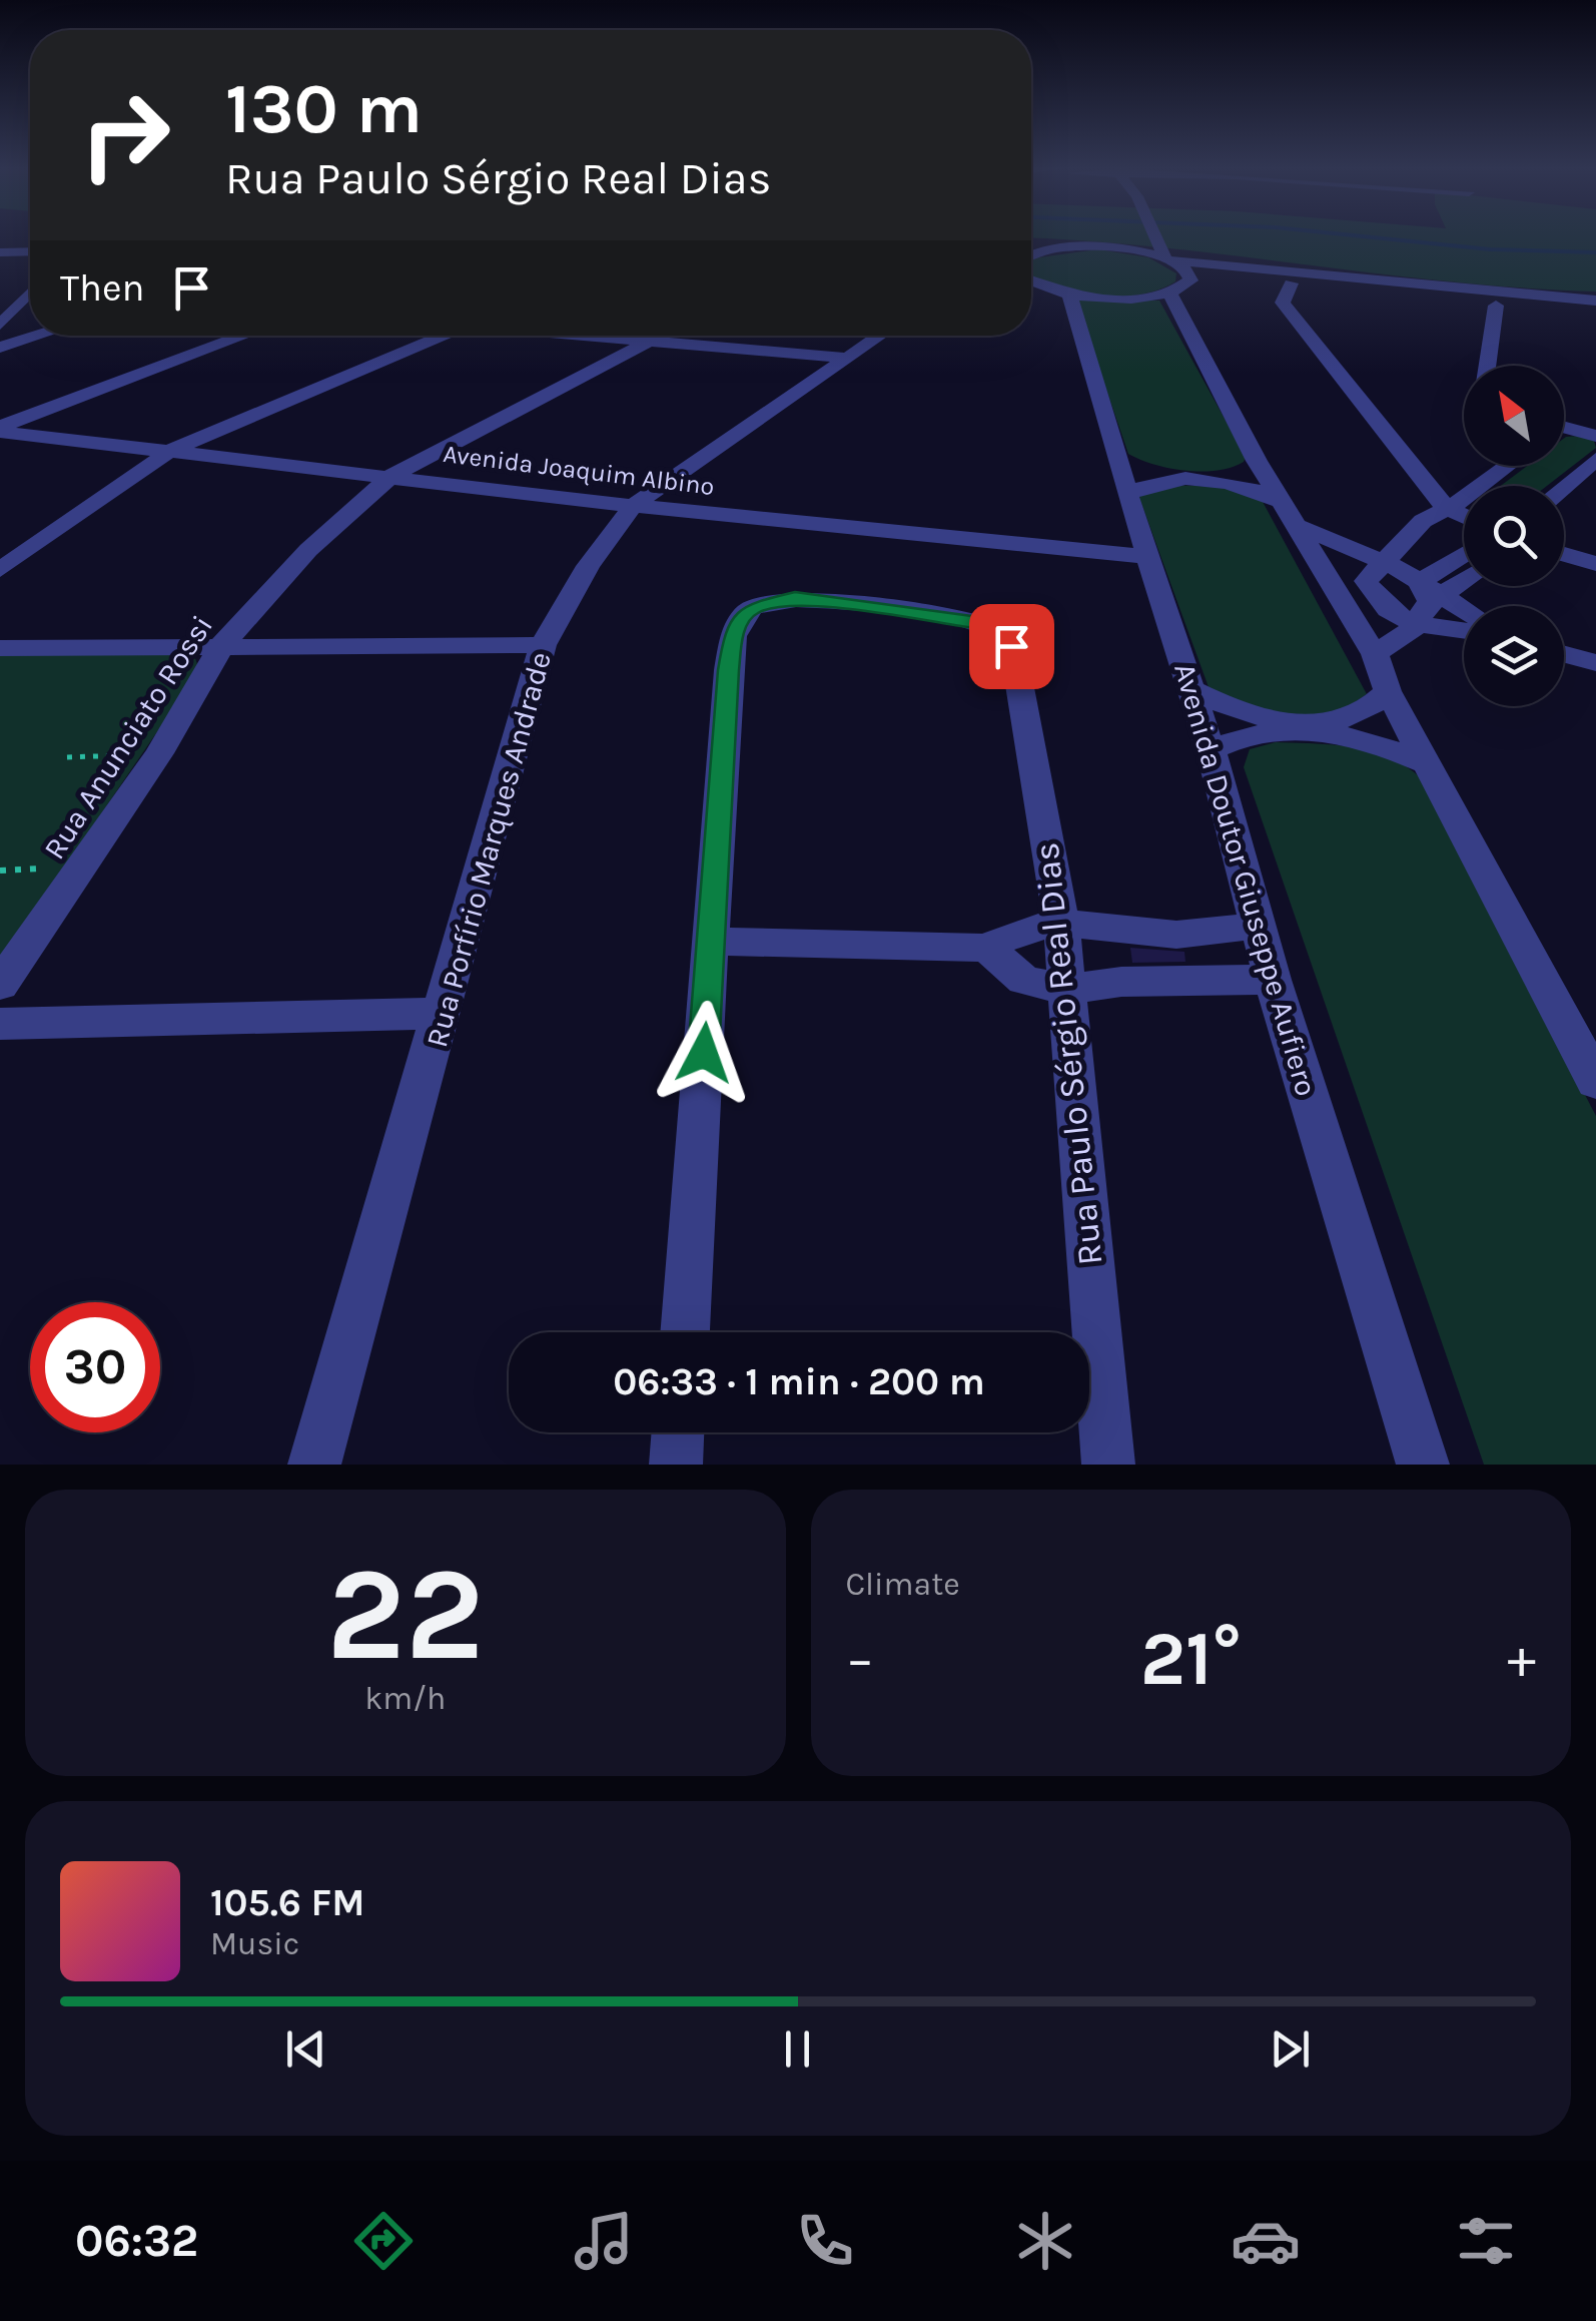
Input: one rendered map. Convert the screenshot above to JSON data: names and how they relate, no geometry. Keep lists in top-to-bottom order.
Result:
{
  "streets": {
    "street": [
      "Avenida Joaquim Albino",
      "Rua Anunciato Rossi",
      "Rua Porfírio Marques Andrade",
      "Avenida Doutor Giuseppe Aufiero",
      "Rua Paulo Sérgio Real Dias"
    ]
  },
  "crossings": [
    ["Avenida Joaquim Albino", "Rua Anunciato Rossi"],
    ["Avenida Joaquim Albino", "Rua Porfírio Marques Andrade"],
    ["Avenida Joaquim Albino", "Avenida Doutor Giuseppe Aufiero"]
  ],
  "north": "top left",
  "page": {
    "turn": ["130 m", "Rua Paulo Sérgio Real Dias"],
    "then": "Then",
    "limit": "30",
    "trip": "06:33 · 1 min · 200 m",
    "tile": [
      ["22", "km/h"],
      "Climate"
    ],
    "heat": ["−", "21°", "+"],
    "song": ["105.6 FM", "Music"],
    "tabs": "06:32"
  }
}
